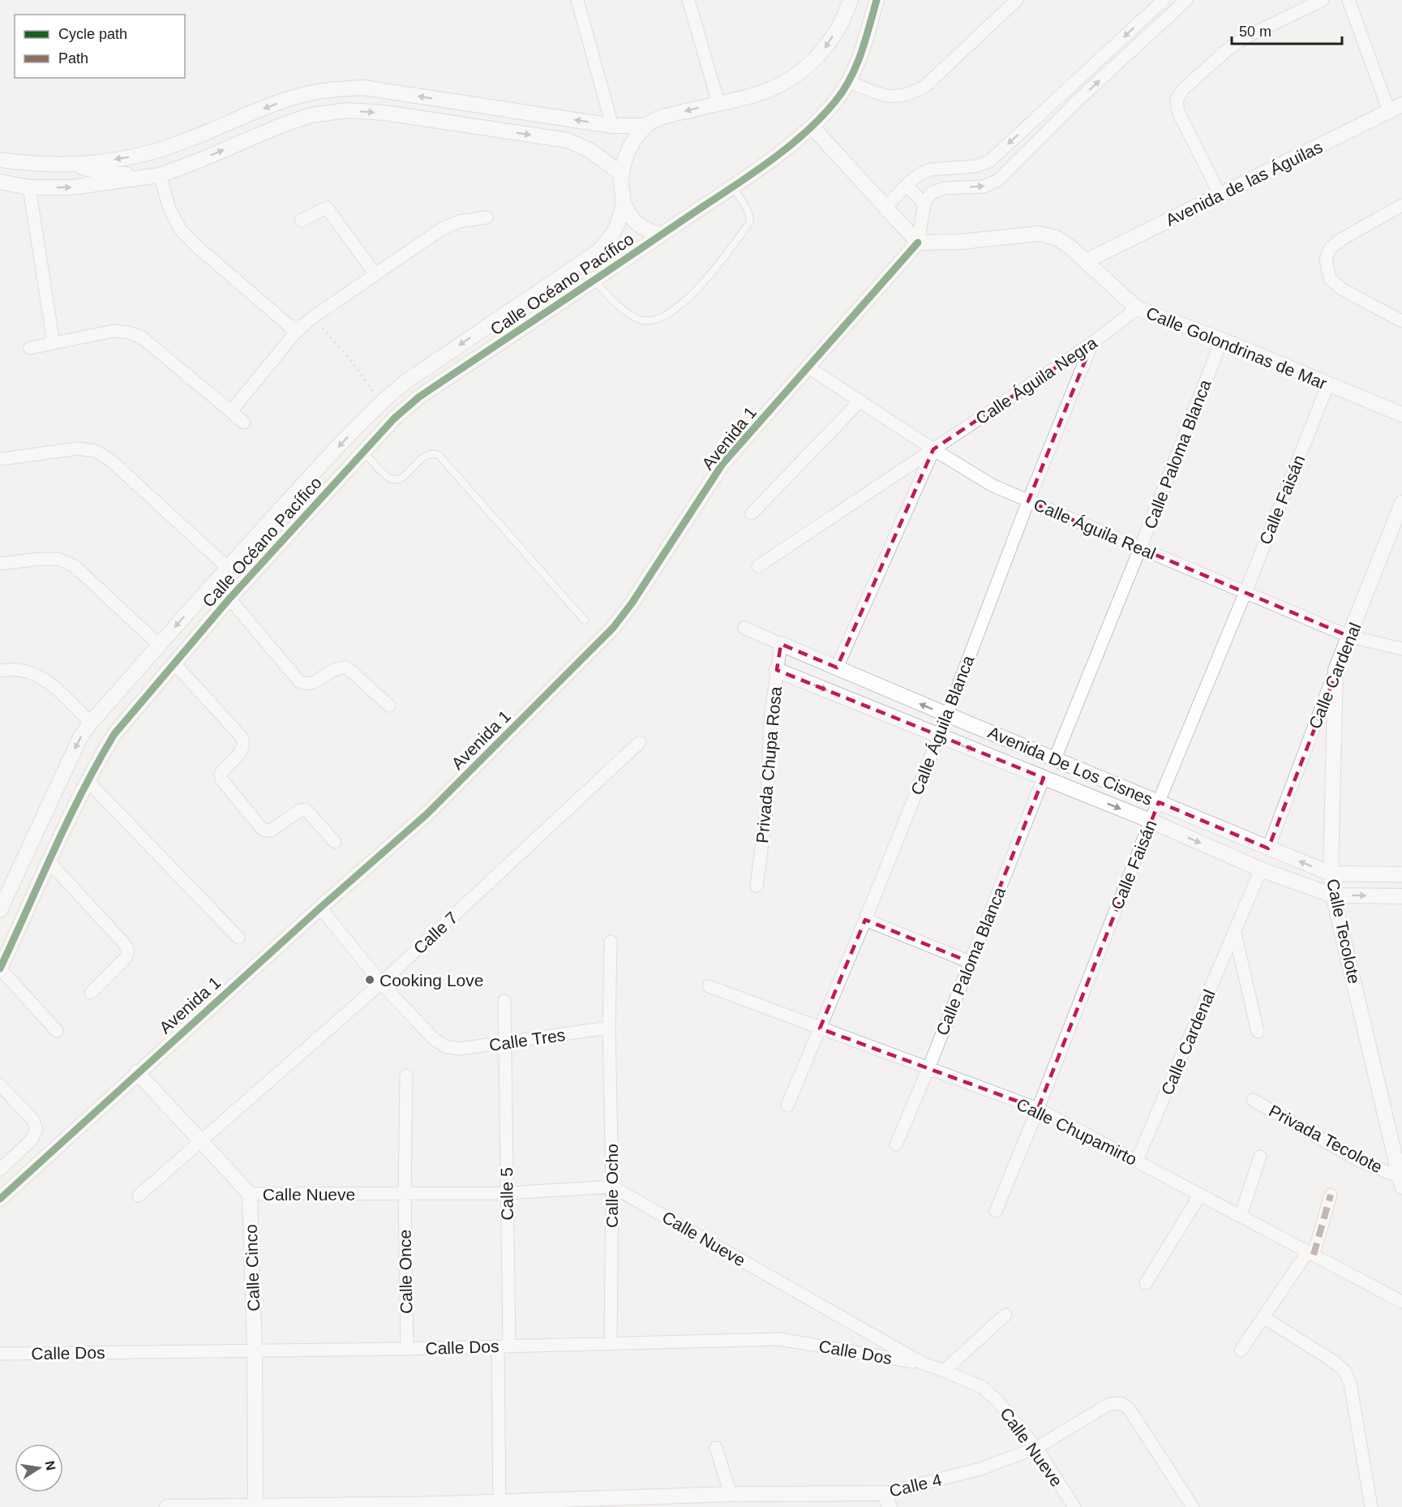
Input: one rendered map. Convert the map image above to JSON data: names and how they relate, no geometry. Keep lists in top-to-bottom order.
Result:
{
  "streets": {
    "street": [
      "Avenida de las Águilas",
      "Calle Océano Pacífico",
      "Calle Golondrinas de Mar",
      "Calle Águila Negra",
      "Avenida 1",
      "Calle Paloma Blanca",
      "Calle Faisán",
      "Calle Águila Real",
      "Calle Cardenal",
      "Calle Águila Blanca",
      "Privada Chupa Rosa",
      "Avenida De Los Cisnes",
      "Calle Tecolote",
      "Calle 7",
      "Calle Tres",
      "Calle Chupamirto",
      "Privada Tecolote",
      "Calle Ocho",
      "Calle Nueve",
      "Calle 5",
      "Calle Cinco",
      "Calle Once",
      "Calle Dos",
      "Calle 4"
    ]
  },
  "crossings": [
    ["Avenida de las Águilas", "Calle Golondrinas de Mar"],
    ["Calle Golondrinas de Mar", "Calle Águila Negra"],
    ["Calle Golondrinas de Mar", "Avenida 1"],
    ["Calle Golondrinas de Mar", "Calle Paloma Blanca"],
    ["Calle Golondrinas de Mar", "Calle Faisán"],
    ["Calle Águila Negra", "Calle Águila Real"],
    ["Calle Águila Negra", "Calle Águila Blanca"],
    ["Avenida 1", "Calle Águila Real"],
    ["Calle Paloma Blanca", "Calle Águila Real"],
    ["Calle Paloma Blanca", "Avenida De Los Cisnes"],
    ["Calle Paloma Blanca", "Calle Chupamirto"],
    ["Calle Faisán", "Calle Águila Real"],
    ["Calle Faisán", "Avenida De Los Cisnes"],
    ["Calle Faisán", "Calle Chupamirto"],
    ["Calle Águila Real", "Calle Cardenal"],
    ["Calle Águila Real", "Calle Águila Blanca"],
    ["Calle Cardenal", "Avenida De Los Cisnes"],
    ["Calle Cardenal", "Calle Tecolote"],
    ["Calle Cardenal", "Calle Chupamirto"],
    ["Calle Águila Blanca", "Avenida De Los Cisnes"],
    ["Calle Águila Blanca", "Calle Chupamirto"],
    ["Privada Chupa Rosa", "Avenida De Los Cisnes"],
    ["Avenida De Los Cisnes", "Calle Tecolote"],
    ["Calle Tecolote", "Privada Tecolote"],
    ["Calle 7", "Calle Tres"],
    ["Calle Tres", "Calle Ocho"],
    ["Calle Tres", "Calle 5"],
    ["Calle Ocho", "Calle Nueve"],
    ["Calle Ocho", "Calle Dos"],
    ["Calle Nueve", "Calle 5"],
    ["Calle Nueve", "Calle Cinco"],
    ["Calle Nueve", "Calle Once"],
    ["Calle Nueve", "Calle Dos"],
    ["Calle Nueve", "Calle 4"],
    ["Calle 5", "Calle Dos"],
    ["Calle Cinco", "Calle Dos"],
    ["Calle Cinco", "Calle 4"],
    ["Calle Once", "Calle Dos"]
  ],
  "places": ["Cooking Love"],
  "legend": ["Cycle path", "Path"],
  "scale_bar": "50 m",
  "north": "right"
}
